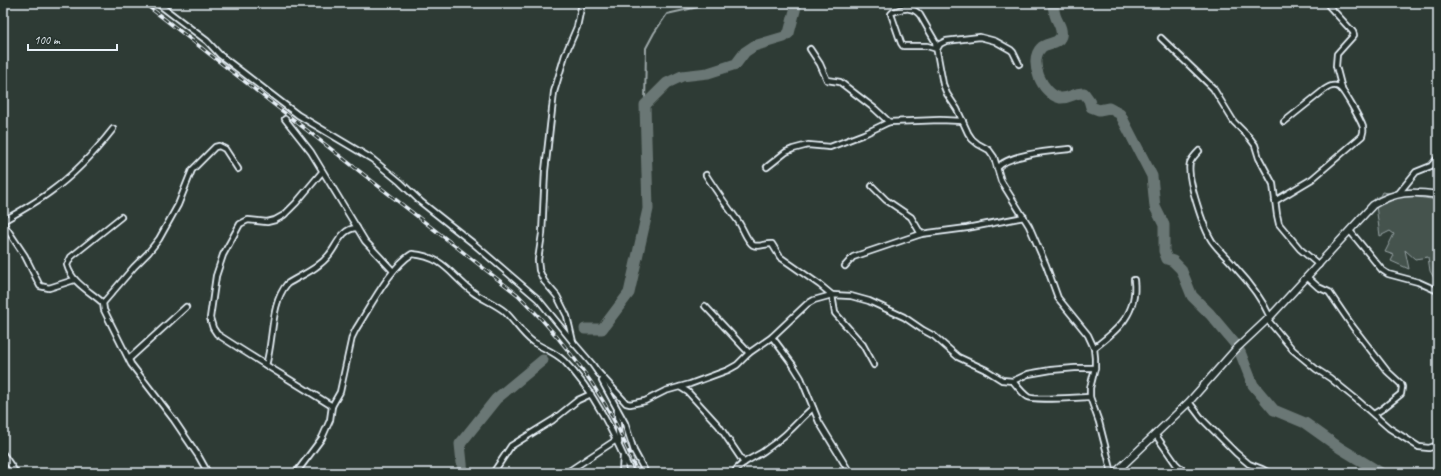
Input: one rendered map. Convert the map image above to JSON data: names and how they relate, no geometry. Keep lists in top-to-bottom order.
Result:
{
  "scale_bar": "100 m"
}
